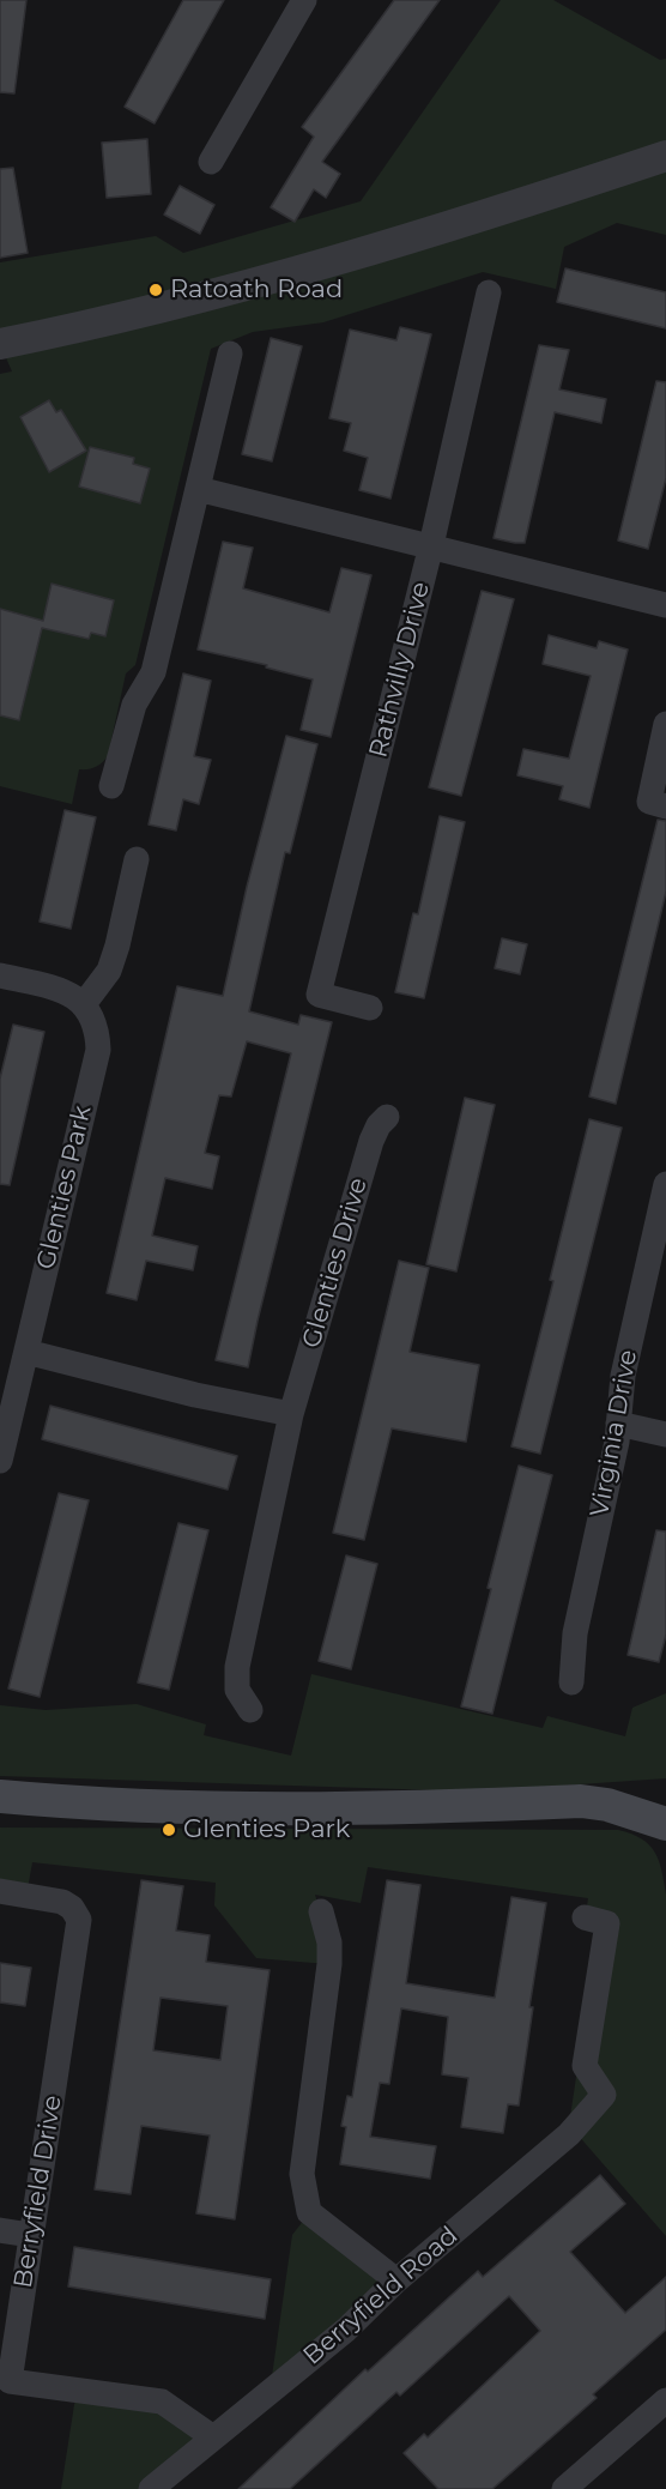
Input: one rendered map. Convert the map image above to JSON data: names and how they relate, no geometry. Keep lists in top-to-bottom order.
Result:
{
  "streets": {
    "street": [
      "Rathvilly Drive",
      "Glenties Park",
      "Glenties Drive",
      "Virginia Drive",
      "Berryfield Drive",
      "Berryfield Road"
    ]
  },
  "crossings": [
    ["Berryfield Drive", "Berryfield Road"]
  ],
  "places": ["Ratoath Road", "Glenties Park"]
}
